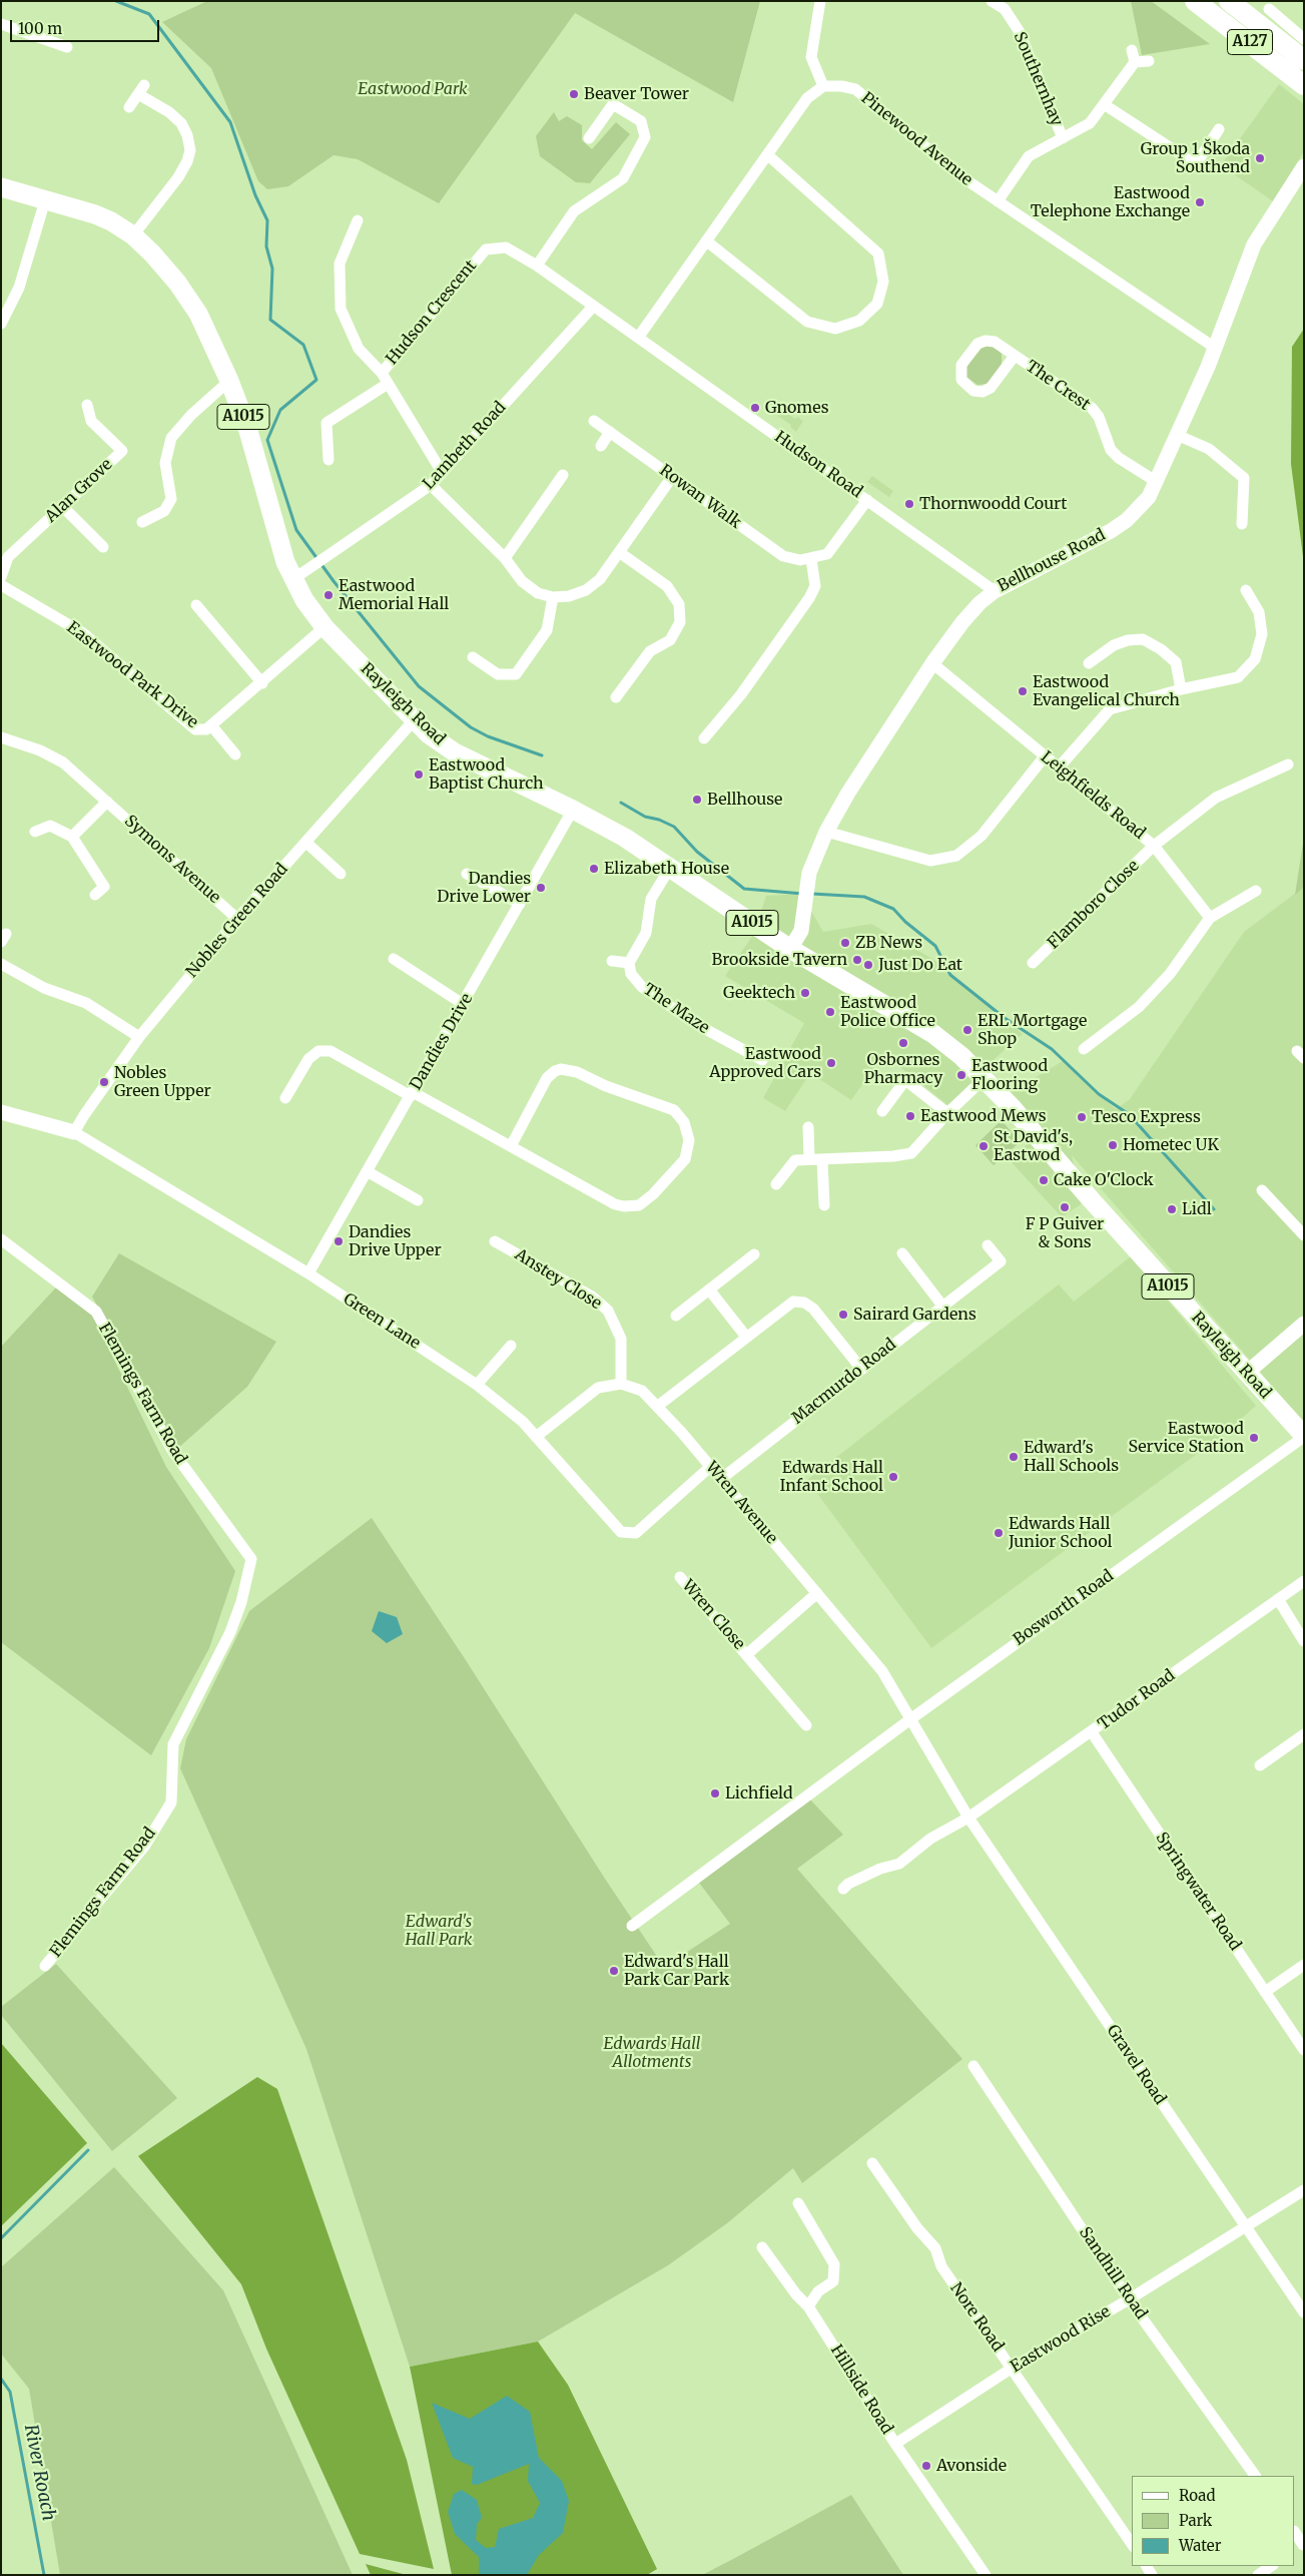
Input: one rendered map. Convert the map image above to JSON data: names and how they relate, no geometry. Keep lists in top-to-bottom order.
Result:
{
  "streets": {
    "highway": ["A127"],
    "main road": ["A1015", "Rayleigh Road"],
    "street": [
      "Southernhay",
      "Pinewood Avenue",
      "Hudson Crescent",
      "The Crest",
      "Lambeth Road",
      "Hudson Road",
      "Alan Grove",
      "Rowan Walk",
      "Bellhouse Road",
      "Eastwood Park Drive",
      "Leighfields Road",
      "Symons Avenue",
      "Flamboro Close",
      "Nobles Green Road",
      "The Maze",
      "Dandies Drive",
      "Anstey Close",
      "Green Lane",
      "Macmurdo Road",
      "Flemings Farm Road",
      "Wren Avenue",
      "Bosworth Road",
      "Wren Close",
      "Tudor Road",
      "Springwater Road",
      "Gravel Road",
      "Sandhill Road",
      "Nore Road",
      "Eastwood Rise",
      "Hillside Road"
    ]
  },
  "crossings": [
    ["Pinewood Avenue", "Bellhouse Road"],
    ["Hudson Crescent", "Lambeth Road"],
    ["Hudson Crescent", "Hudson Road"],
    ["The Crest", "Bellhouse Road"],
    ["Lambeth Road", "Hudson Road"],
    ["Lambeth Road", "Rayleigh Road"],
    ["Hudson Road", "Bellhouse Road"],
    ["Bellhouse Road", "Rayleigh Road"],
    ["Bellhouse Road", "Leighfields Road"],
    ["Eastwood Park Drive", "Rayleigh Road"],
    ["Rayleigh Road", "Nobles Green Road"],
    ["Rayleigh Road", "Dandies Drive"],
    ["Rayleigh Road", "Bosworth Road"],
    ["Leighfields Road", "Flamboro Close"],
    ["Symons Avenue", "Nobles Green Road"],
    ["Nobles Green Road", "Green Lane"],
    ["Dandies Drive", "Green Lane"],
    ["Anstey Close", "Wren Avenue"],
    ["Green Lane", "Wren Avenue"],
    ["Macmurdo Road", "Wren Avenue"],
    ["Wren Avenue", "Bosworth Road"],
    ["Wren Avenue", "Wren Close"],
    ["Wren Avenue", "Gravel Road"],
    ["Bosworth Road", "Gravel Road"],
    ["Tudor Road", "Springwater Road"],
    ["Tudor Road", "Gravel Road"],
    ["Gravel Road", "Eastwood Rise"],
    ["Sandhill Road", "Eastwood Rise"],
    ["Nore Road", "Eastwood Rise"],
    ["Eastwood Rise", "Hillside Road"]
  ],
  "water": ["River Roach"],
  "parks": ["Eastwood Park", "Edward's Hall Park", "Edwards Hall Allotments"],
  "places": [
    "Beaver Tower",
    "Group 1 Škoda Southend",
    "Eastwood Telephone Exchange",
    "Gnomes",
    "Thornwoodd Court",
    "Eastwood Memorial Hall",
    "Eastwood Evangelical Church",
    "Eastwood Baptist Church",
    "Bellhouse",
    "Elizabeth House",
    "Dandies Drive Lower",
    "ZB News",
    "Brookside Tavern",
    "Just Do Eat",
    "Geektech",
    "Eastwood Police Office",
    "ERL Mortgage Shop",
    "Osbornes Pharmacy",
    "Eastwood Approved Cars",
    "Eastwood Flooring",
    "Nobles Green Upper",
    "Eastwood Mews",
    "Tesco Express",
    "Hometec UK",
    "St David's, Eastwod",
    "Cake O'Clock",
    "F P Guiver & Sons",
    "Lidl",
    "Dandies Drive Upper",
    "Sairard Gardens",
    "Eastwood Service Station",
    "Edward's Hall Schools",
    "Edwards Hall Infant School",
    "Edwards Hall Junior School",
    "Lichfield",
    "Edward's Hall Park Car Park",
    "Avonside"
  ],
  "legend": ["Road", "Park", "Water"],
  "scale_bar": "100 m"
}
